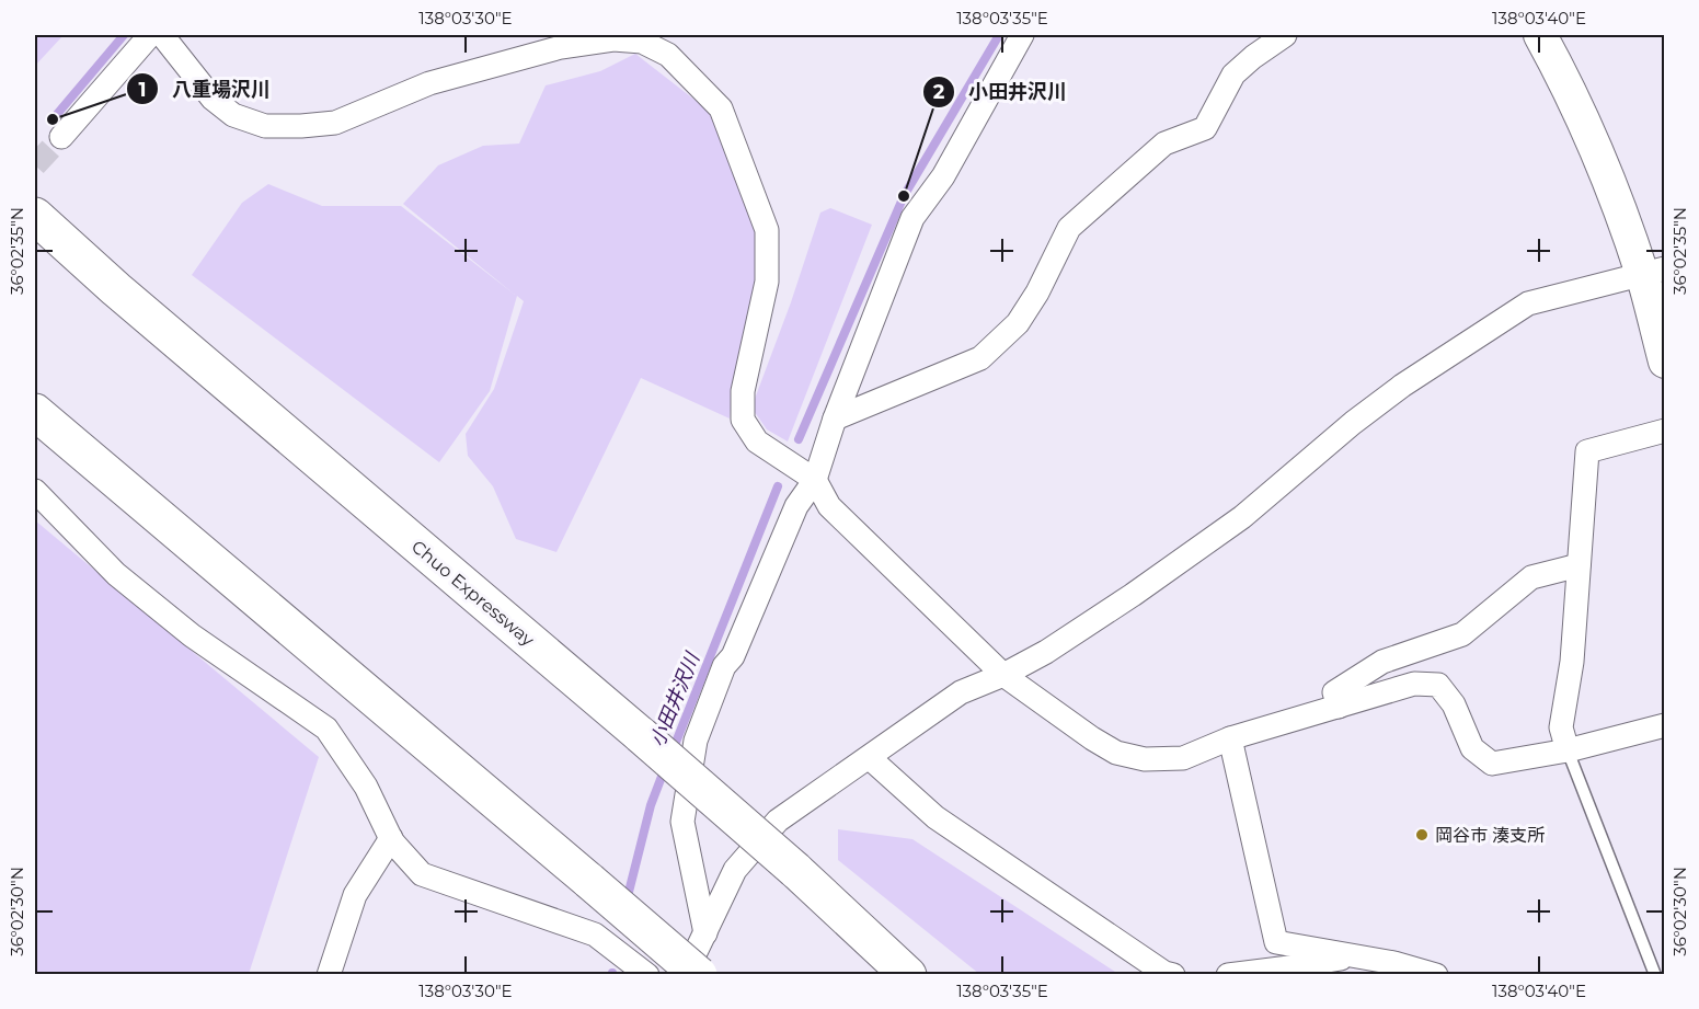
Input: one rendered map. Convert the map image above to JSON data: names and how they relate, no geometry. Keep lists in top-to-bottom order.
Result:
{
  "streets": {
    "highway": ["Chuo Expressway"]
  },
  "water": ["小田井沢川"],
  "places": ["八重場沢川", "小田井沢川", "岡谷市 湊支所"],
  "coordinates": [
    "138°03'30\"E",
    "138°03'35\"E",
    "138°03'40\"E",
    "36°02'35\"N",
    "36°02'30\"N"
  ]
}
